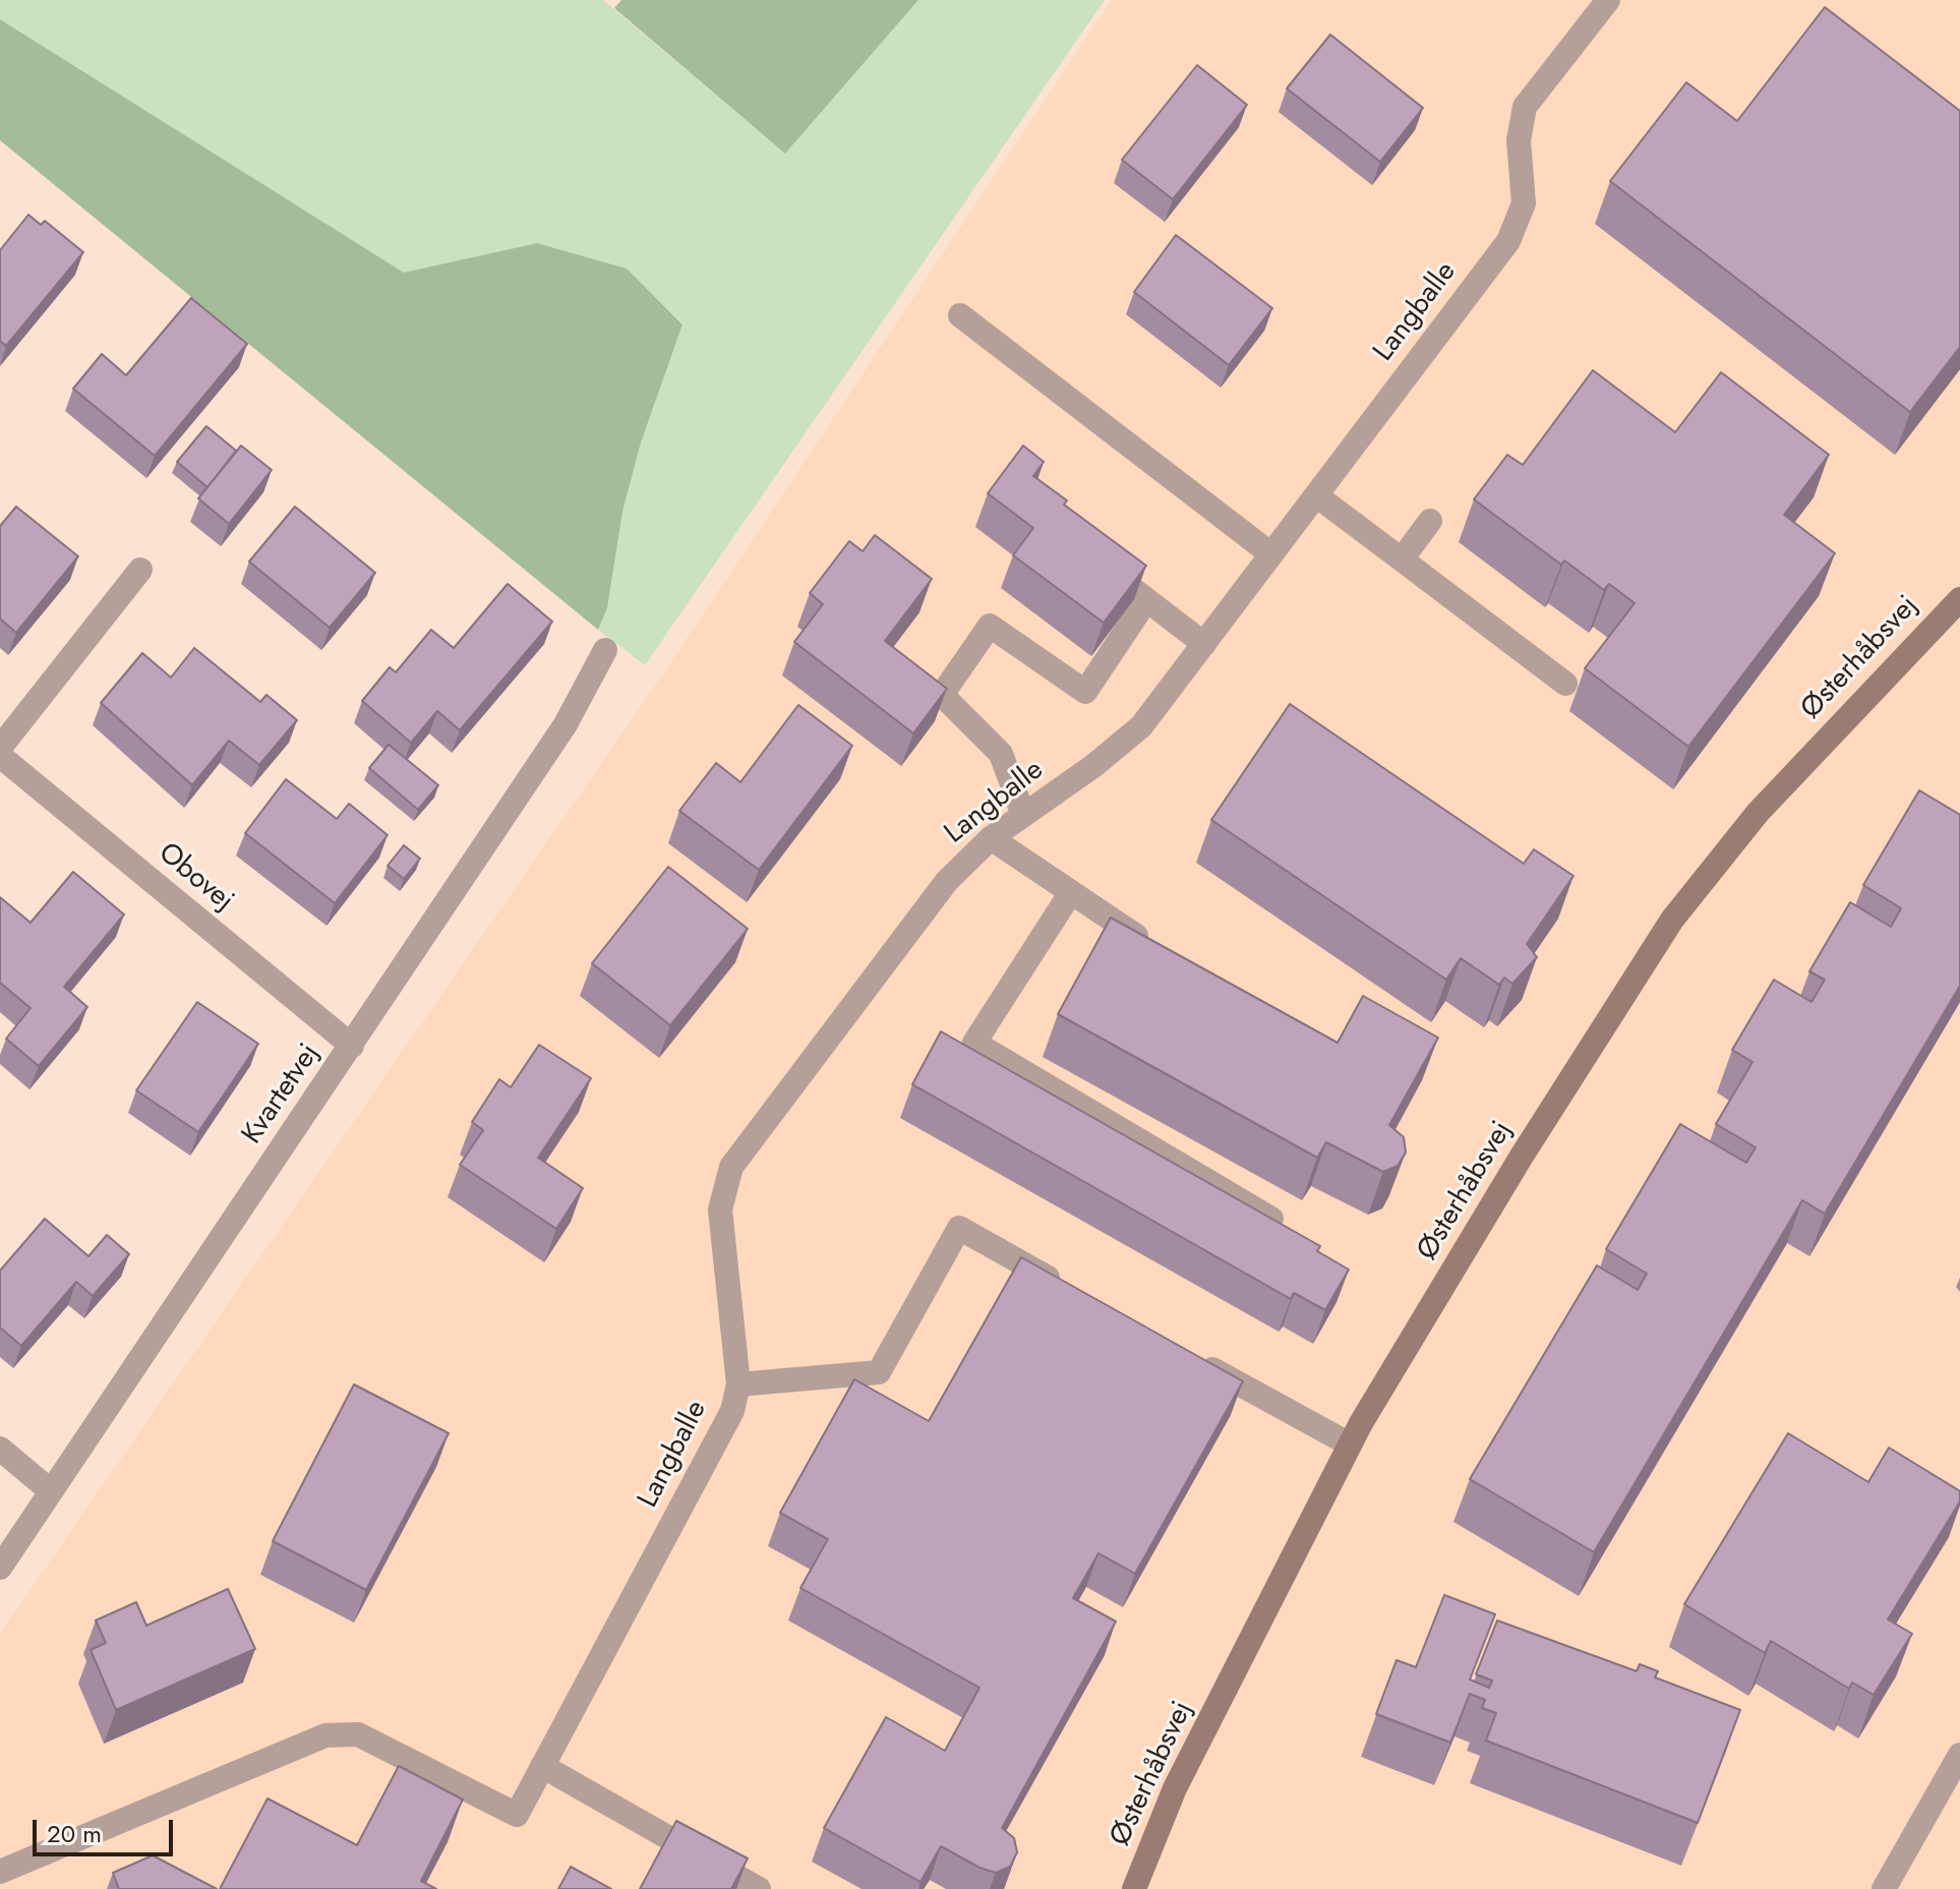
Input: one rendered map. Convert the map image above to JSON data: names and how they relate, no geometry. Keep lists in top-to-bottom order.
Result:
{
  "streets": {
    "street": [
      "Langballe",
      "Østerhåbsvej",
      "Obovej",
      "Kvartetvej"
    ]
  },
  "crossings": [
    ["Obovej", "Kvartetvej"]
  ],
  "scale_bar": "20 m"
}
